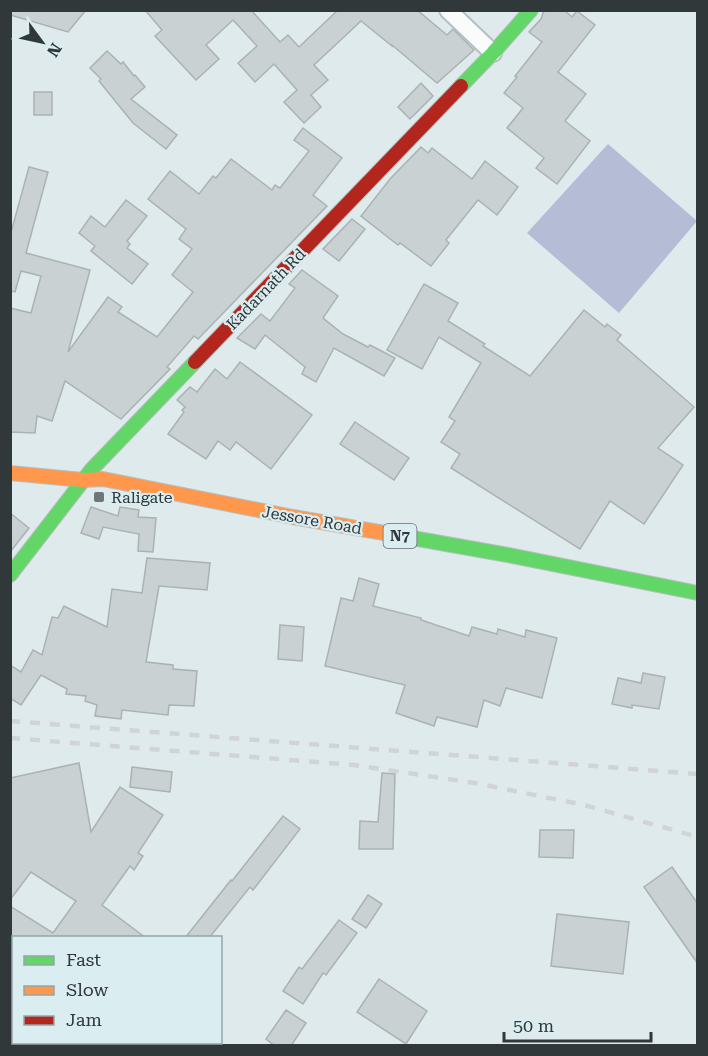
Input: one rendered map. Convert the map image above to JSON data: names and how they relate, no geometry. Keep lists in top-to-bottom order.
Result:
{
  "streets": {
    "main road": ["Kadarnath Rd", "Jessore Road", "N7"]
  },
  "crossings": [
    ["Kadarnath Rd", "Jessore Road"]
  ],
  "places": {
    "transit": ["Raligate"]
  },
  "legend": ["Fast", "Slow", "Jam"],
  "scale_bar": "50 m",
  "north": "bottom right"
}
